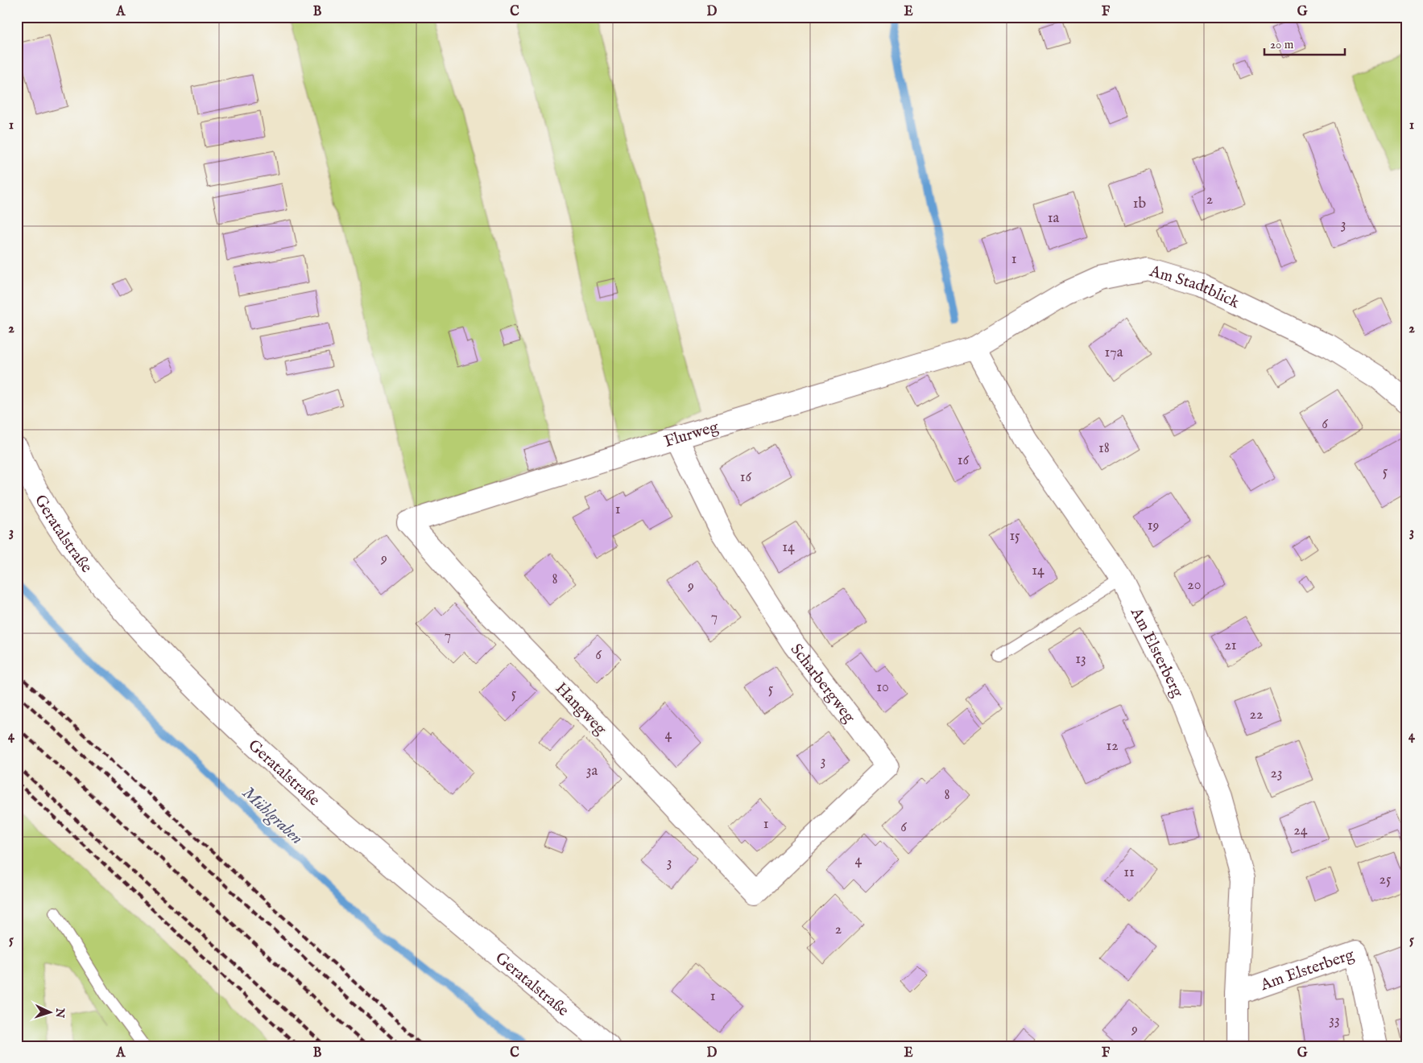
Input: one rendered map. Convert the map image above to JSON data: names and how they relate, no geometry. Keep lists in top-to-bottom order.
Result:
{
  "streets": {
    "street": [
      "Am Stadtblick",
      "Flurweg",
      "Geratalstraße",
      "Am Elsterberg",
      "Scharbergweg",
      "Hangweg"
    ]
  },
  "crossings": [
    ["Am Stadtblick", "Flurweg"],
    ["Am Stadtblick", "Am Elsterberg"],
    ["Flurweg", "Am Elsterberg"],
    ["Flurweg", "Scharbergweg"],
    ["Flurweg", "Hangweg"],
    ["Scharbergweg", "Hangweg"]
  ],
  "water": ["Mühlgraben"],
  "house_numbers": [
    "2",
    "1b",
    "1a",
    "3",
    "1",
    "17a",
    "6",
    "18",
    "16",
    "5",
    "16",
    "1",
    "19",
    "15",
    "14",
    "9",
    "14",
    "8",
    "20",
    "9",
    "7",
    "7",
    "21",
    "6",
    "13",
    "10",
    "5",
    "5",
    "22",
    "4",
    "12",
    "3",
    "3a",
    "23",
    "8",
    "1",
    "6",
    "24",
    "4",
    "3",
    "11",
    "25",
    "2",
    "1",
    "33",
    "9"
  ],
  "scale_bar": "20 m",
  "north": "right",
  "grid": {
    "columns": [
      "A",
      "B",
      "C",
      "D",
      "E",
      "F",
      "G"
    ],
    "rows": [
      "1",
      "2",
      "3",
      "4",
      "5"
    ]
  }
}
